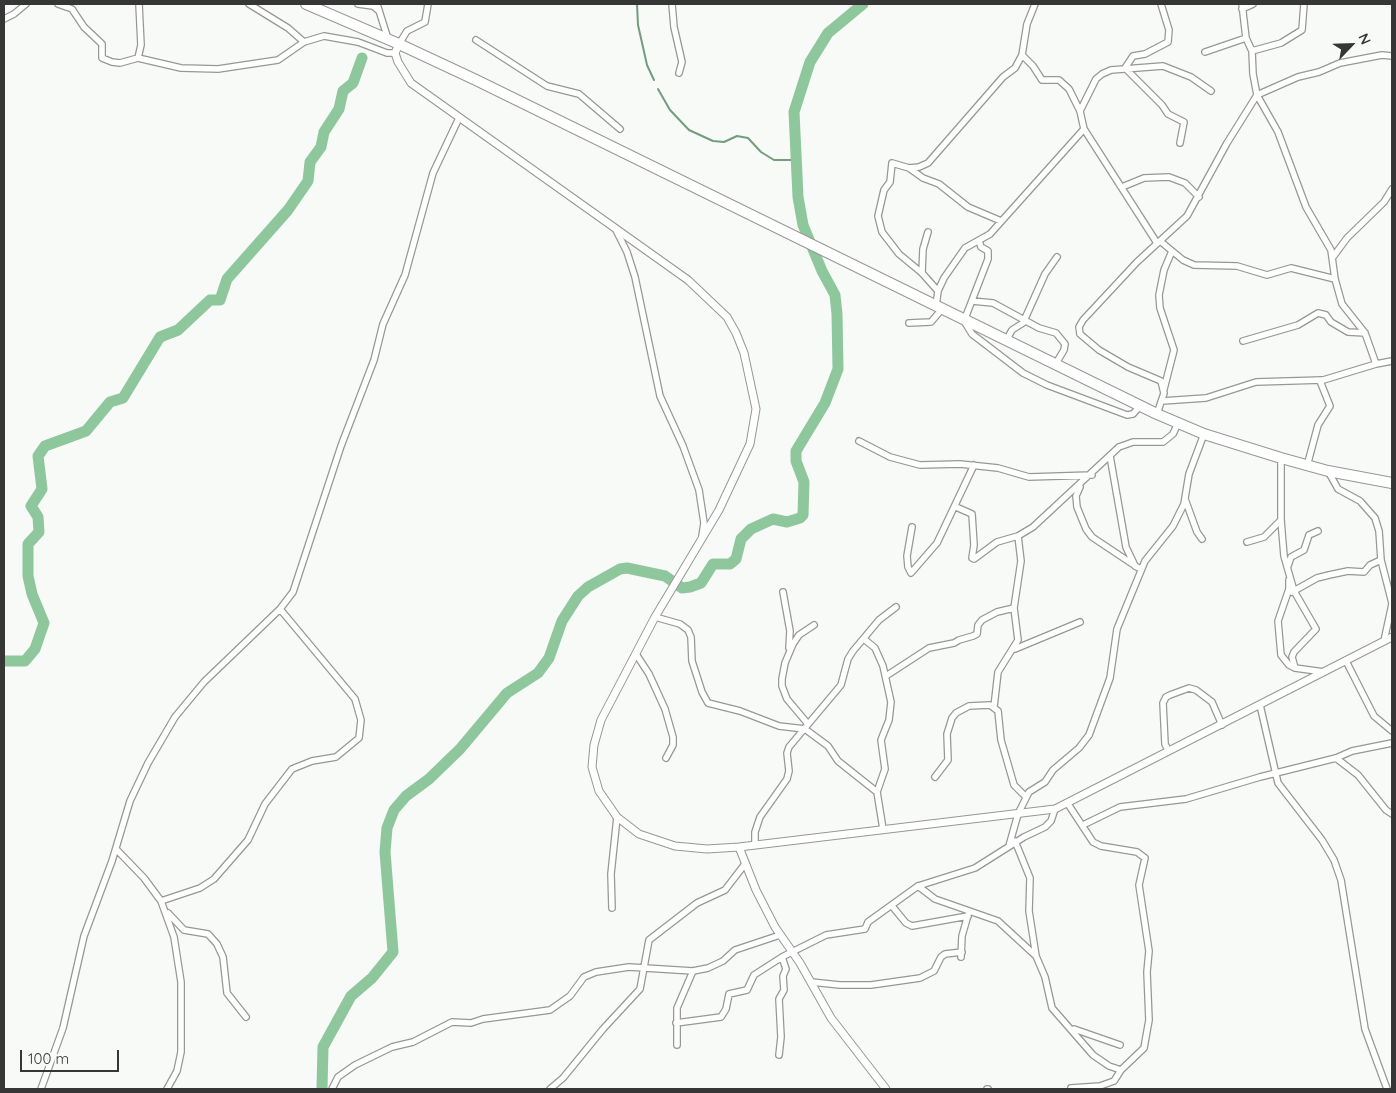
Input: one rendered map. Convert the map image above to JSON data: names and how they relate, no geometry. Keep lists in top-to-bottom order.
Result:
{
  "scale_bar": "100 m",
  "north": "top right"
}
